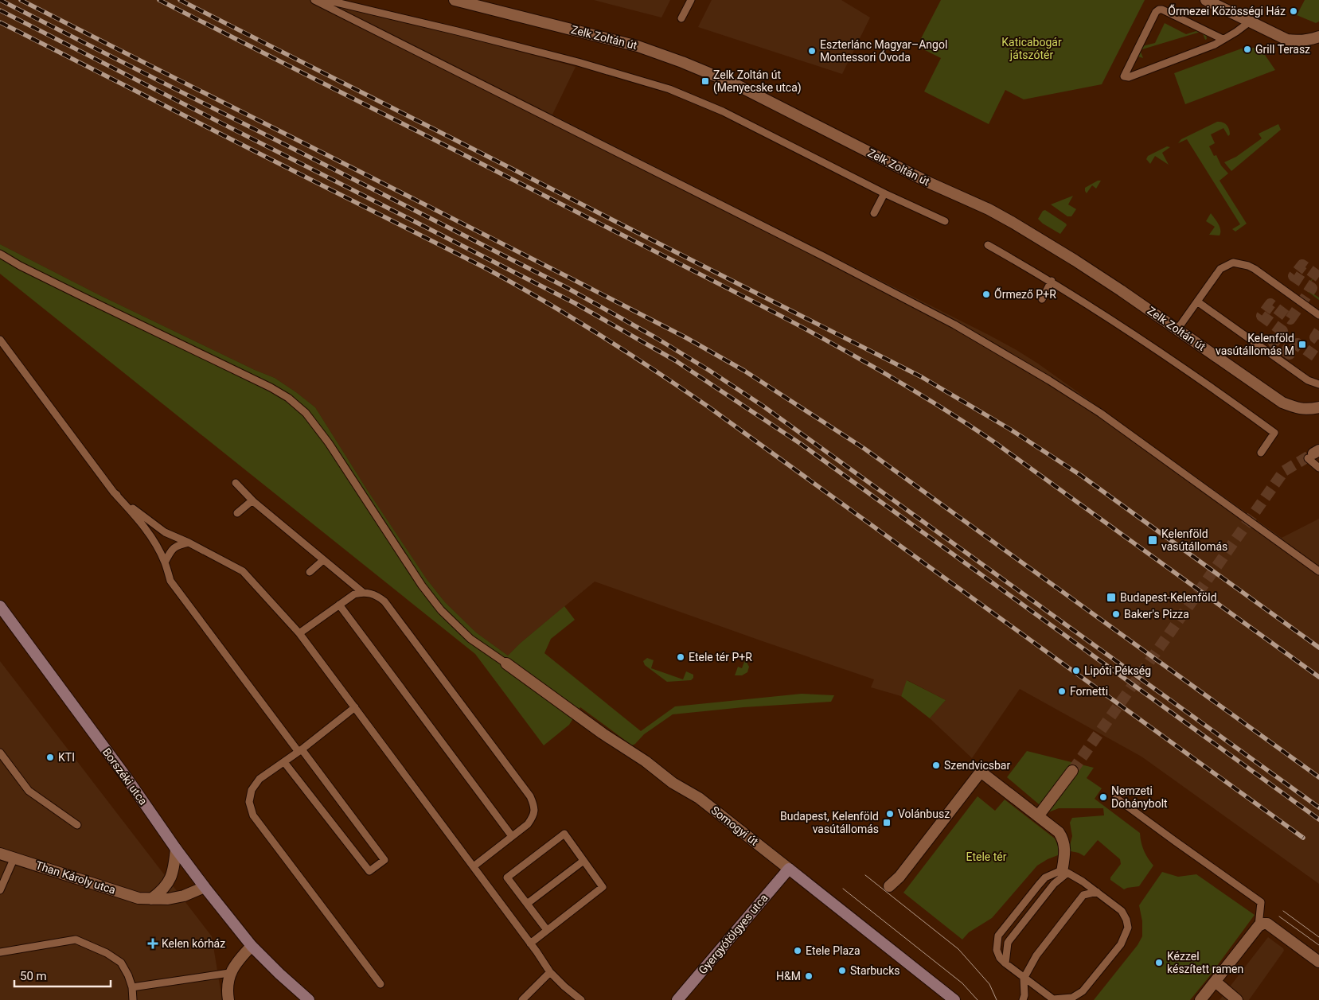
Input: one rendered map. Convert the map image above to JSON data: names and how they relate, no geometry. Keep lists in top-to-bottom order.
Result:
{
  "streets": {
    "main road": ["Borszéki utca", "Somogyi út", "Gyergyótölgyes utca"],
    "street": ["Zelk Zoltán út", "Than Károly utca"]
  },
  "crossings": [
    ["Borszéki utca", "Than Károly utca"],
    ["Somogyi út", "Gyergyótölgyes utca"]
  ],
  "parks": ["Katicabogár játszótér", "Etele tér"],
  "places": {
    "other": [
      "Őrmezei Közösségi Ház",
      "Grill Terasz",
      "Eszterlánc Magyar–Angol Montessori Óvoda",
      "Őrmező P+R",
      "Baker's Pizza",
      "Etele tér P+R",
      "Lipóti Pékség",
      "Fornetti",
      "KTI",
      "Szendvicsbar",
      "Nemzeti Dohánybolt",
      "Volánbusz",
      "Etele Plaza",
      "Kézzel készített ramen",
      "Starbucks",
      "H&M"
    ],
    "transit": [
      "Zelk Zoltán út (Menyecske utca)",
      "Kelenföld vasútállomás M",
      "Kelenföld vasútállomás",
      "Budapest-Kelenföld",
      "Budapest, Kelenföld vasútállomás"
    ],
    "health": ["Kelen kórház"]
  },
  "scale_bar": "50 m"
}
